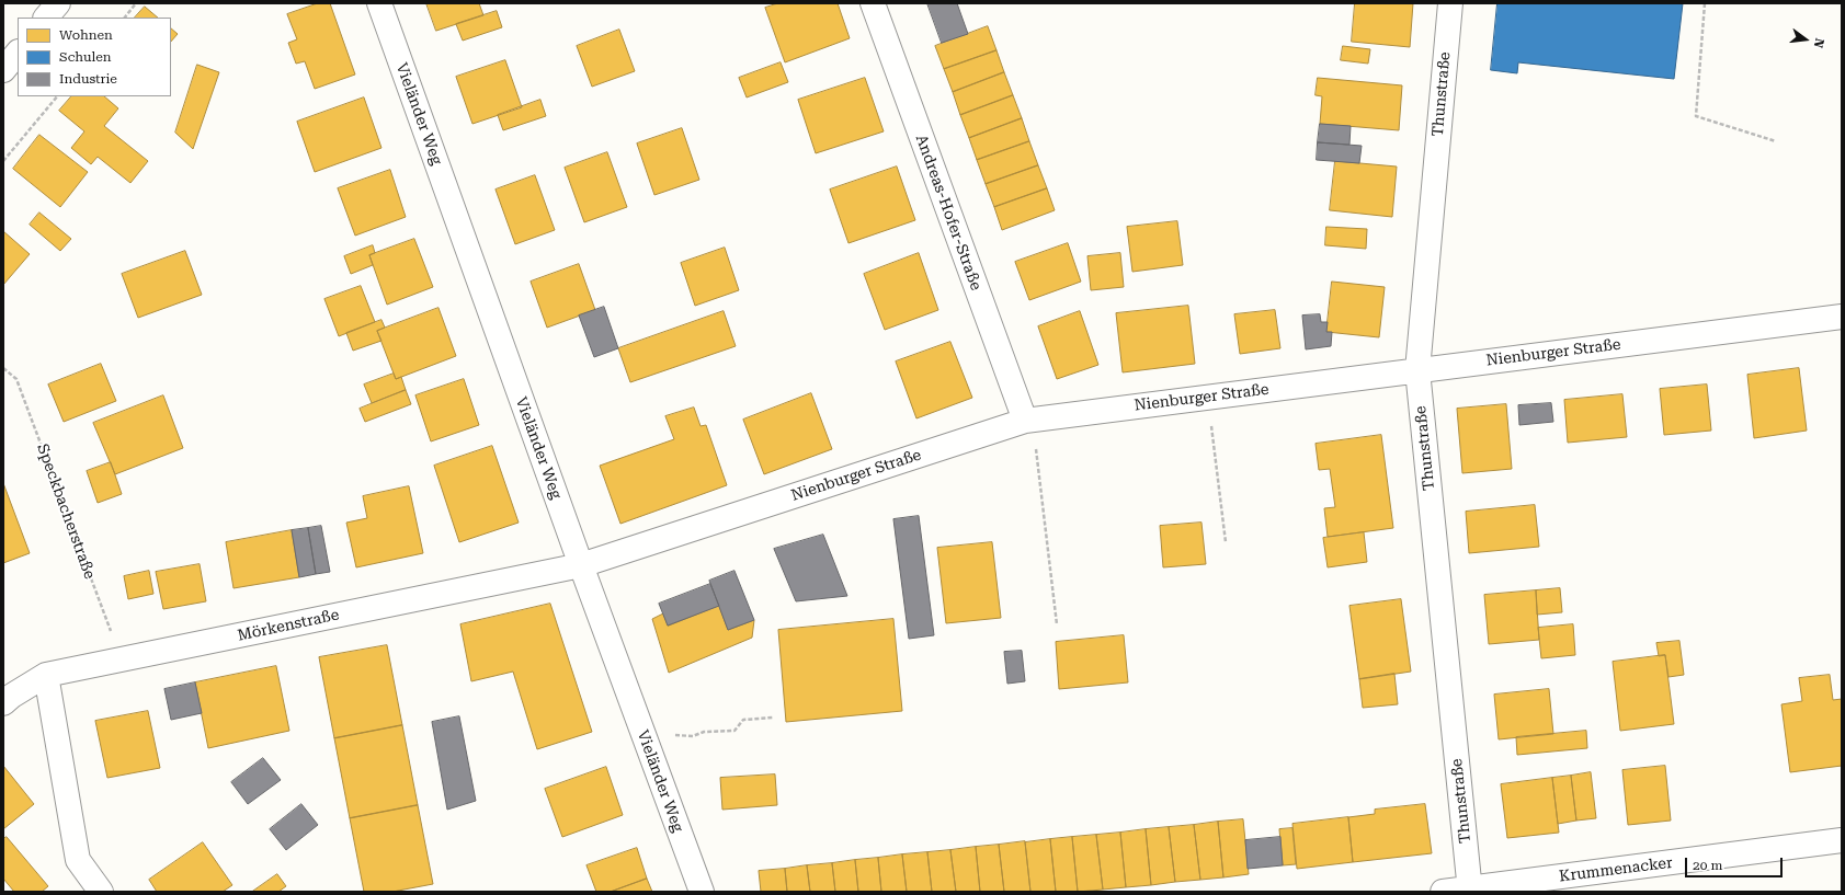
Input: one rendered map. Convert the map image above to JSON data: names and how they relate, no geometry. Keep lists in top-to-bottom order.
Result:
{
  "streets": {
    "street": [
      "Thunstraße",
      "Vieländer Weg",
      "Andreas-Hofer-Straße",
      "Nienburger Straße",
      "Mörkenstraße",
      "Krummenacker"
    ],
    "path": ["Speckbacherstraße"]
  },
  "crossings": [
    ["Thunstraße", "Nienburger Straße"],
    ["Thunstraße", "Krummenacker"],
    ["Vieländer Weg", "Nienburger Straße"],
    ["Vieländer Weg", "Mörkenstraße"],
    ["Andreas-Hofer-Straße", "Nienburger Straße"],
    ["Nienburger Straße", "Mörkenstraße"],
    ["Speckbacherstraße", "Mörkenstraße"]
  ],
  "legend": ["Wohnen", "Schulen", "Industrie"],
  "scale_bar": "20 m",
  "north": "right"
}
